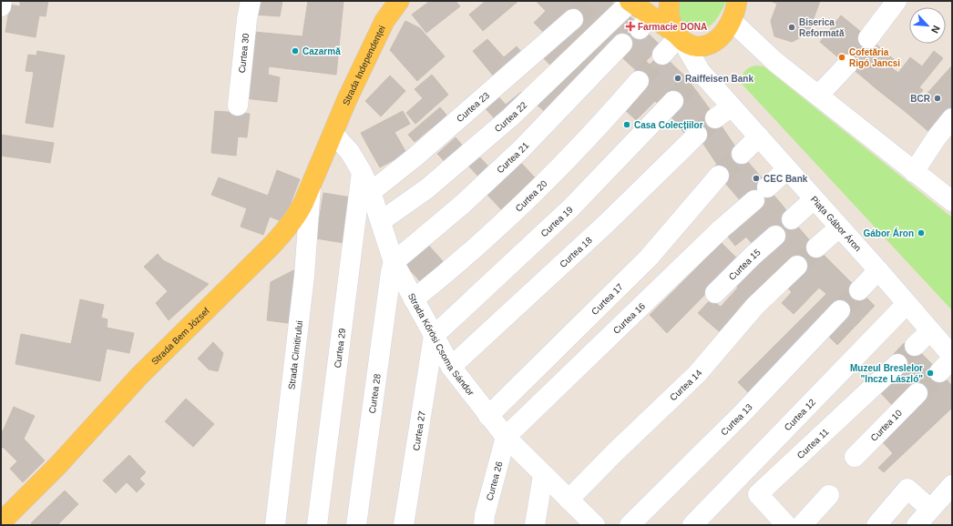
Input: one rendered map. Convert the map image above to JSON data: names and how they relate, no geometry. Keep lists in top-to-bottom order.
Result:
{
  "streets": {
    "main road": ["Strada Independenței", "Strada Bem József"],
    "street": [
      "Curtea 30",
      "Curtea 23",
      "Curtea 22",
      "Curtea 21",
      "Curtea 20",
      "Curtea 19",
      "Piața Gábor Áron",
      "Curtea 18",
      "Curtea 15",
      "Curtea 17",
      "Curtea 16",
      "Strada Kőrösi Csoma Sándor",
      "Curtea 29",
      "Strada Cimitirului",
      "Curtea 14",
      "Curtea 28",
      "Curtea 12",
      "Curtea 13",
      "Curtea 10",
      "Curtea 27",
      "Curtea 11",
      "Curtea 26"
    ]
  },
  "crossings": [
    ["Strada Independenței", "Strada Bem József"],
    ["Strada Independenței", "Strada Kőrösi Csoma Sándor"],
    ["Curtea 23", "Strada Kőrösi Csoma Sándor"],
    ["Curtea 22", "Strada Kőrösi Csoma Sándor"],
    ["Curtea 21", "Strada Kőrösi Csoma Sándor"],
    ["Curtea 21", "Curtea 28"],
    ["Curtea 20", "Strada Kőrösi Csoma Sándor"],
    ["Curtea 19", "Strada Kőrösi Csoma Sándor"],
    ["Curtea 19", "Curtea 27"],
    ["Piața Gábor Áron", "Curtea 16"],
    ["Piața Gábor Áron", "Curtea 12"],
    ["Curtea 18", "Strada Kőrösi Csoma Sándor"],
    ["Curtea 17", "Strada Kőrösi Csoma Sándor"],
    ["Curtea 16", "Strada Kőrösi Csoma Sándor"],
    ["Curtea 16", "Curtea 26"],
    ["Strada Bem József", "Strada Kőrösi Csoma Sándor"],
    ["Strada Bem József", "Strada Cimitirului"],
    ["Strada Kőrösi Csoma Sándor", "Curtea 29"],
    ["Strada Kőrösi Csoma Sándor", "Curtea 14"],
    ["Strada Kőrösi Csoma Sándor", "Curtea 28"],
    ["Strada Kőrösi Csoma Sándor", "Curtea 27"],
    ["Strada Kőrösi Csoma Sándor", "Curtea 26"]
  ],
  "places": {
    "health": ["Farmacie DONA"],
    "other": [
      "Biserica Reformată",
      "Cazarmă",
      "Cofetăria Rigó Jancsi",
      "Raiffeisen Bank",
      "BCR",
      "Casa Colecțiilor",
      "CEC Bank",
      "Gábor Áron",
      "Muzeul Breslelor \"Incze László\""
    ]
  },
  "north": "bottom right"
}
